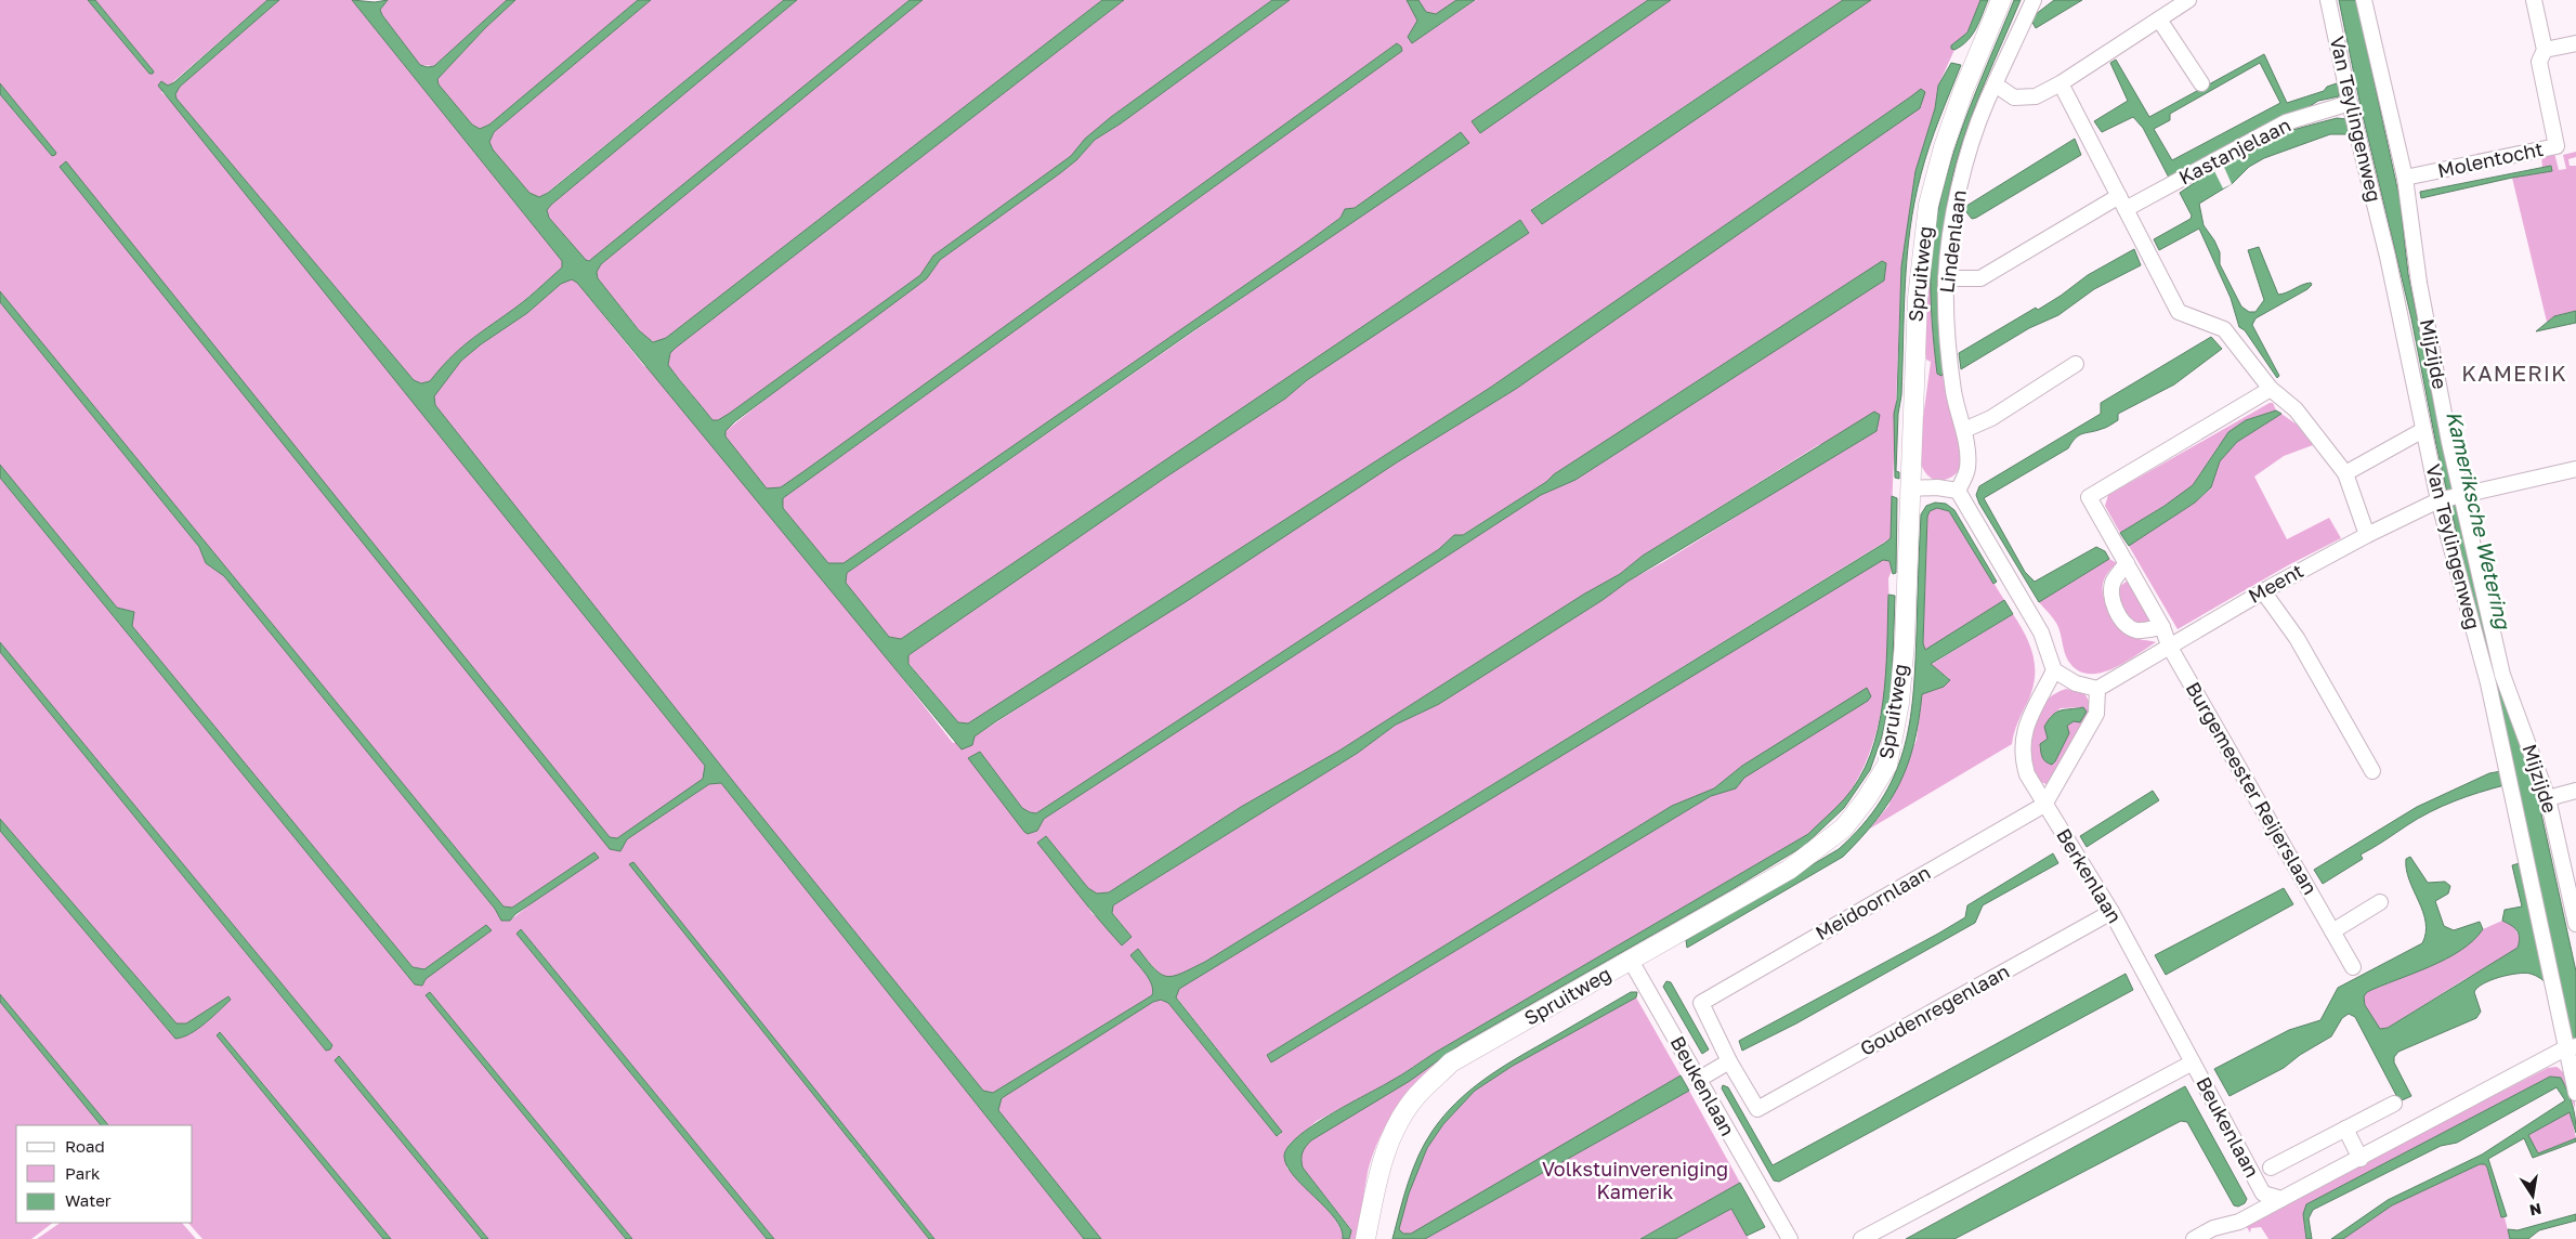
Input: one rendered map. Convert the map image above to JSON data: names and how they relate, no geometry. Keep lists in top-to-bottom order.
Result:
{
  "streets": {
    "main road": ["Spruitweg"],
    "street": [
      "Van Teylingenweg",
      "Kastanjelaan",
      "Molentocht",
      "Lindenlaan",
      "Mijzijde",
      "Meent",
      "Burgemeester Reijerslaan",
      "Berkenlaan",
      "Meidoornlaan",
      "Goudenregenlaan",
      "Beukenlaan"
    ]
  },
  "crossings": [
    ["Van Teylingenweg", "Kastanjelaan"],
    ["Van Teylingenweg", "Mijzijde"],
    ["Van Teylingenweg", "Meent"],
    ["Kastanjelaan", "Lindenlaan"],
    ["Molentocht", "Mijzijde"],
    ["Spruitweg", "Beukenlaan"],
    ["Mijzijde", "Meent"],
    ["Meent", "Burgemeester Reijerslaan"],
    ["Berkenlaan", "Meidoornlaan"],
    ["Berkenlaan", "Goudenregenlaan"],
    ["Berkenlaan", "Beukenlaan"],
    ["Meidoornlaan", "Goudenregenlaan"]
  ],
  "districts": ["KAMERIK"],
  "water": ["Kameriksche Wetering"],
  "parks": ["Volkstuinvereniging Kamerik"],
  "legend": ["Road", "Park", "Water"],
  "north": "bottom"
}
